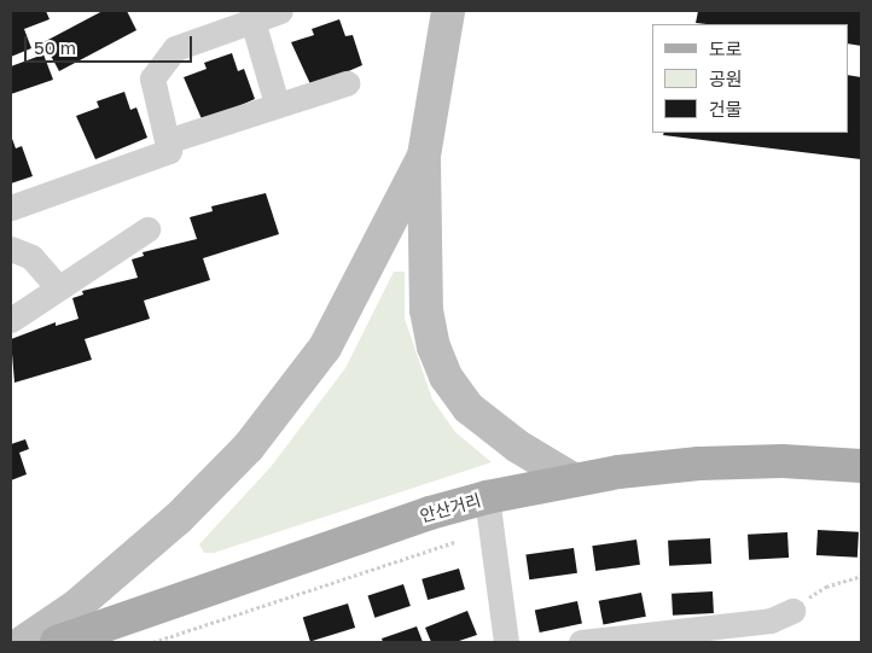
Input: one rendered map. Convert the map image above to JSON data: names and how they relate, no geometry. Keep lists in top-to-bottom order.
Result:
{
  "streets": {
    "main road": ["안산거리"]
  },
  "legend": ["도로", "공원", "건물"],
  "scale_bar": "50 m"
}
